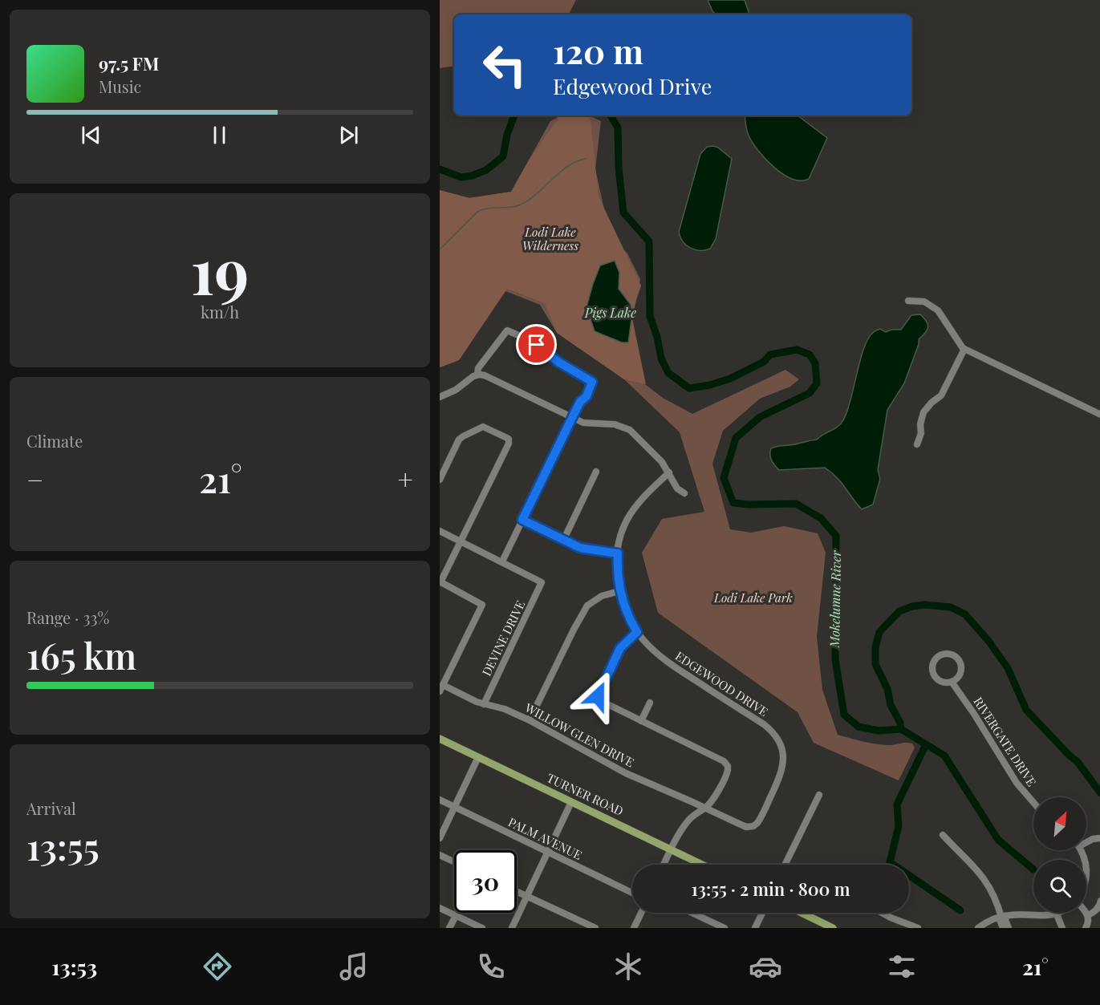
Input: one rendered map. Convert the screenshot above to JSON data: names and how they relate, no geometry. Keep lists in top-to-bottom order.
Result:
{
  "streets": {
    "main road": ["TURNER ROAD"],
    "street": [
      "DEVINE DRIVE",
      "EDGEWOOD DRIVE",
      "WILLOW GLEN DRIVE",
      "RIVERGATE DRIVE",
      "PALM AVENUE"
    ]
  },
  "crossings": [
    ["DEVINE DRIVE", "WILLOW GLEN DRIVE"],
    ["EDGEWOOD DRIVE", "WILLOW GLEN DRIVE"]
  ],
  "water": ["Pigs Lake", "Mokelumne River"],
  "parks": ["Lodi Lake Wilderness", "Lodi Lake Park"],
  "north": "top right",
  "page": {
    "turn": ["120 m", "Edgewood Drive"],
    "song": ["97.5 FM", "Music"],
    "tile": [
      ["19", "km/h"],
      "Climate",
      ["Range · 33%", "165 km"],
      ["Arrival", "13:55"]
    ],
    "heat": ["−", "21°", "+"],
    "limit": "30",
    "trip": "13:55 · 2 min · 800 m",
    "tabs": ["13:53", "21°"]
  }
}
